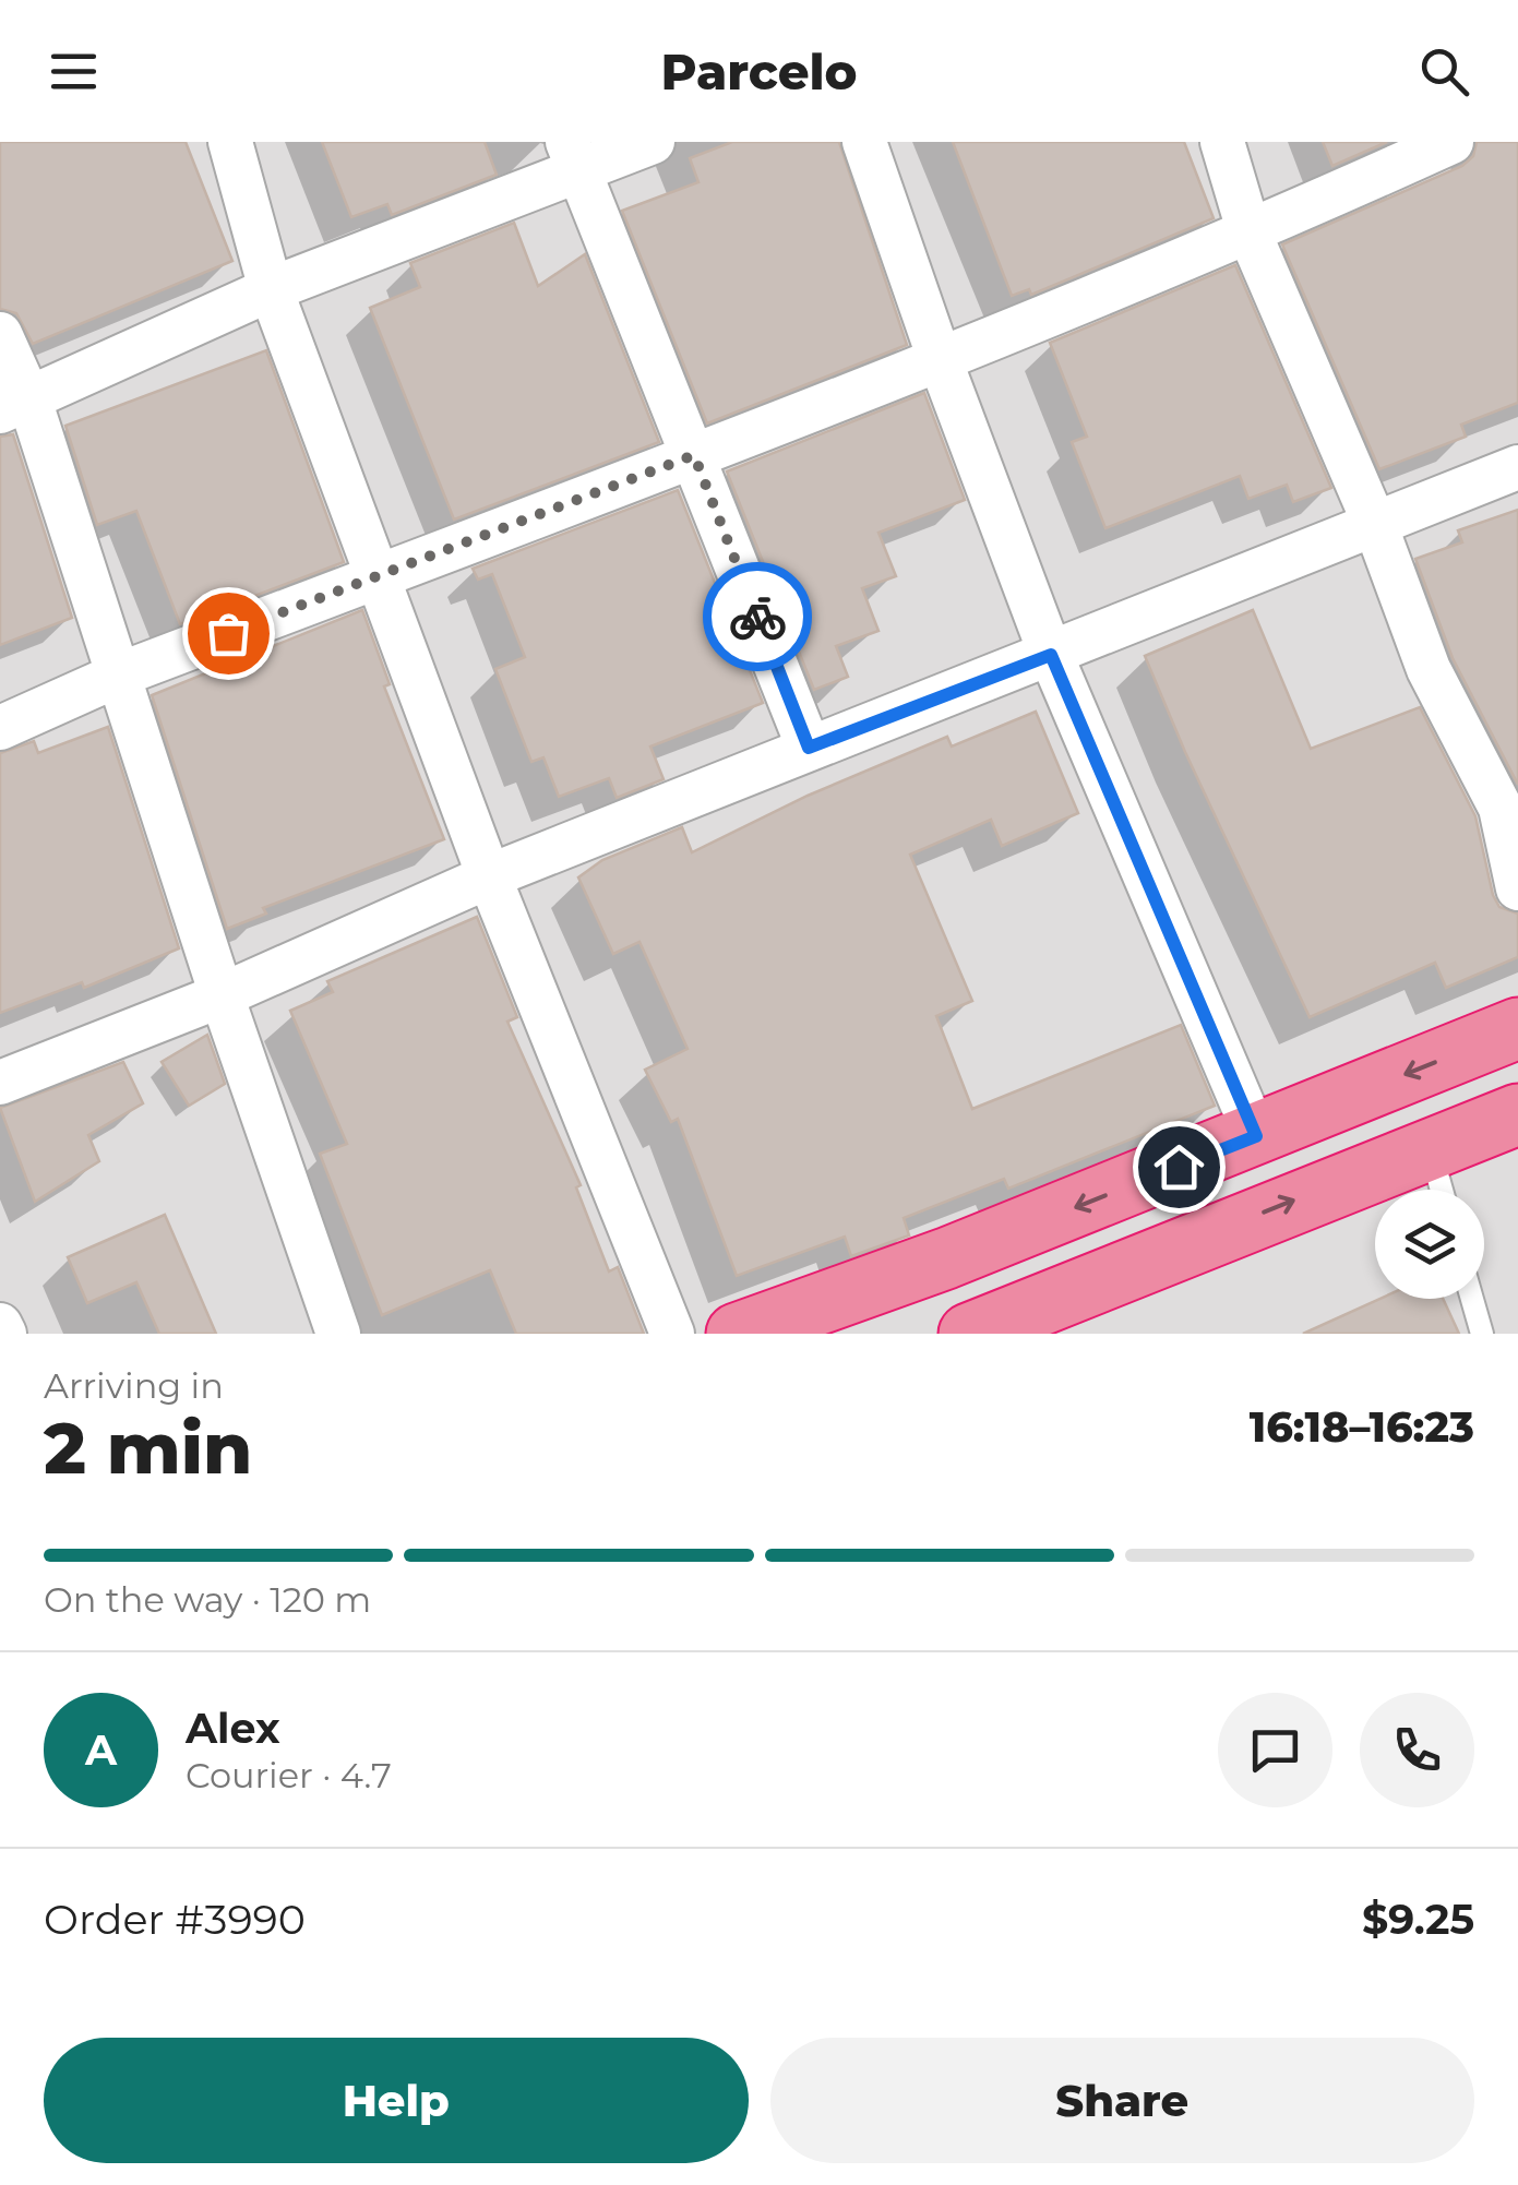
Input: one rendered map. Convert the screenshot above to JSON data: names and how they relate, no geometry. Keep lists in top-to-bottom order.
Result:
{
  "page": {
    "header": "Parcelo",
    "heading": ["2 min", "Arriving in", "16:18–16:23"],
    "panel": [
      "Alex",
      "Courier · 4.7",
      "Order #3990",
      "$9.25"
    ],
    "bar": "On the way · 120 m",
    "round": "A",
    "buttons": ["Help", "Share"]
  }
}
